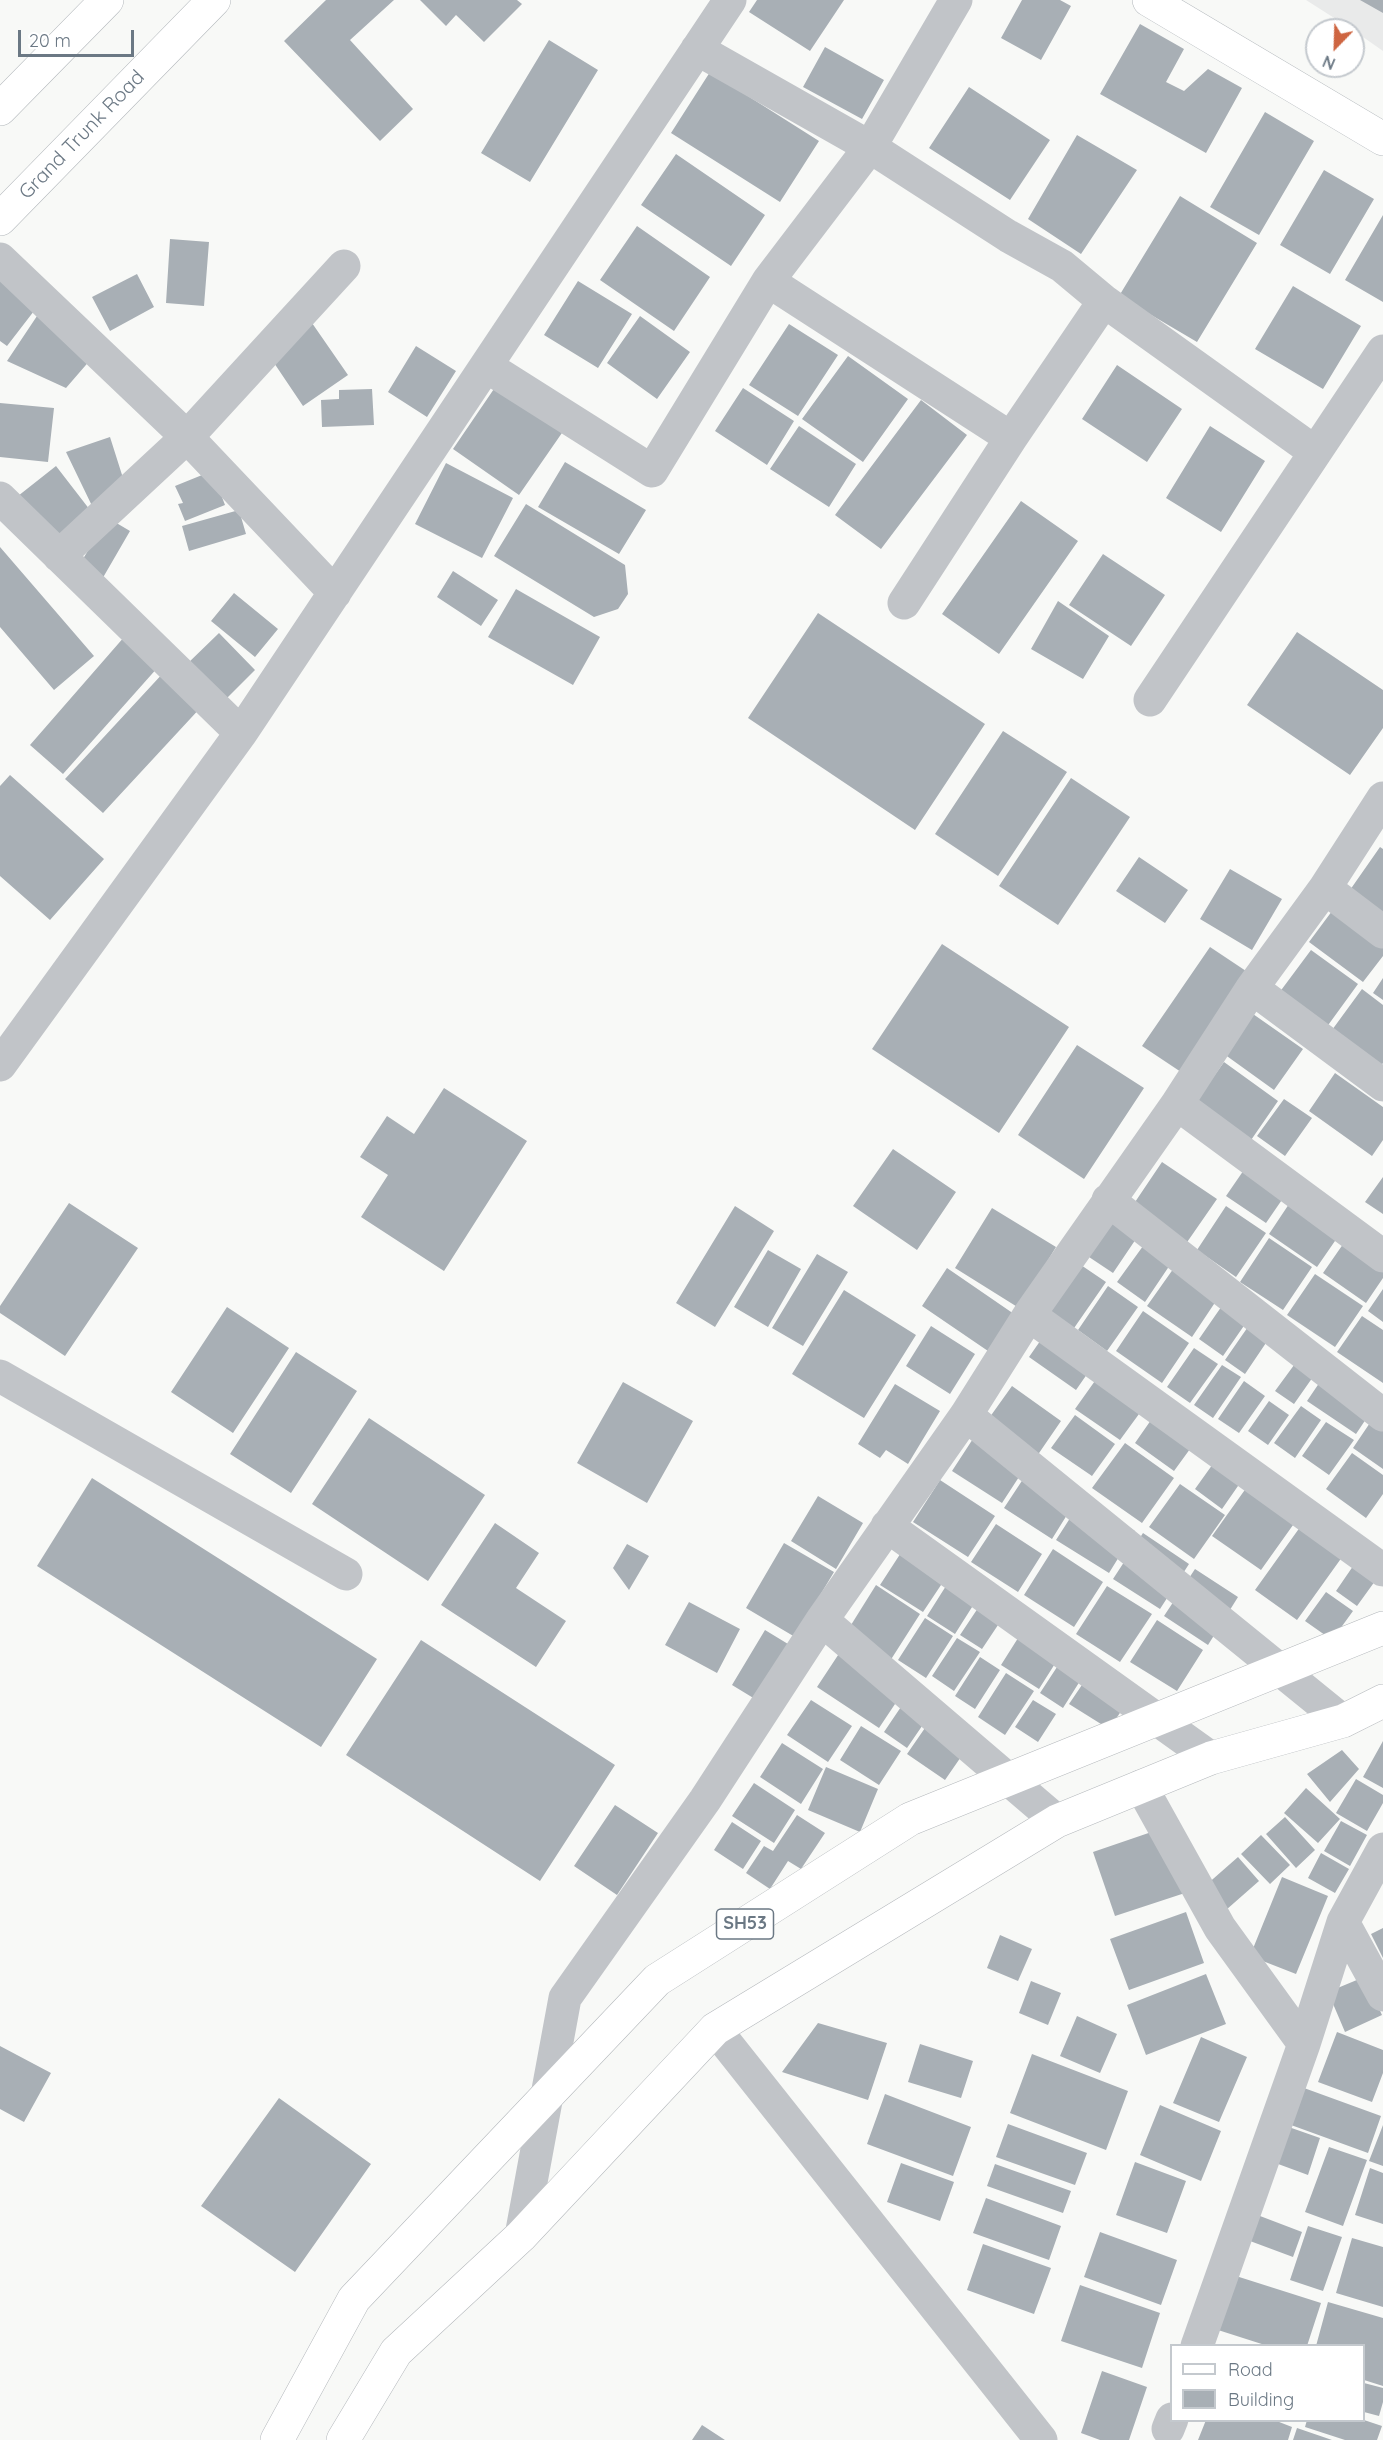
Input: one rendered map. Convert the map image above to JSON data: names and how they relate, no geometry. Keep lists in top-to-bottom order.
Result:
{
  "streets": {
    "main road": ["Grand Trunk Road", "SH53"]
  },
  "legend": ["Road", "Building"],
  "scale_bar": "20 m",
  "north": "bottom left"
}
